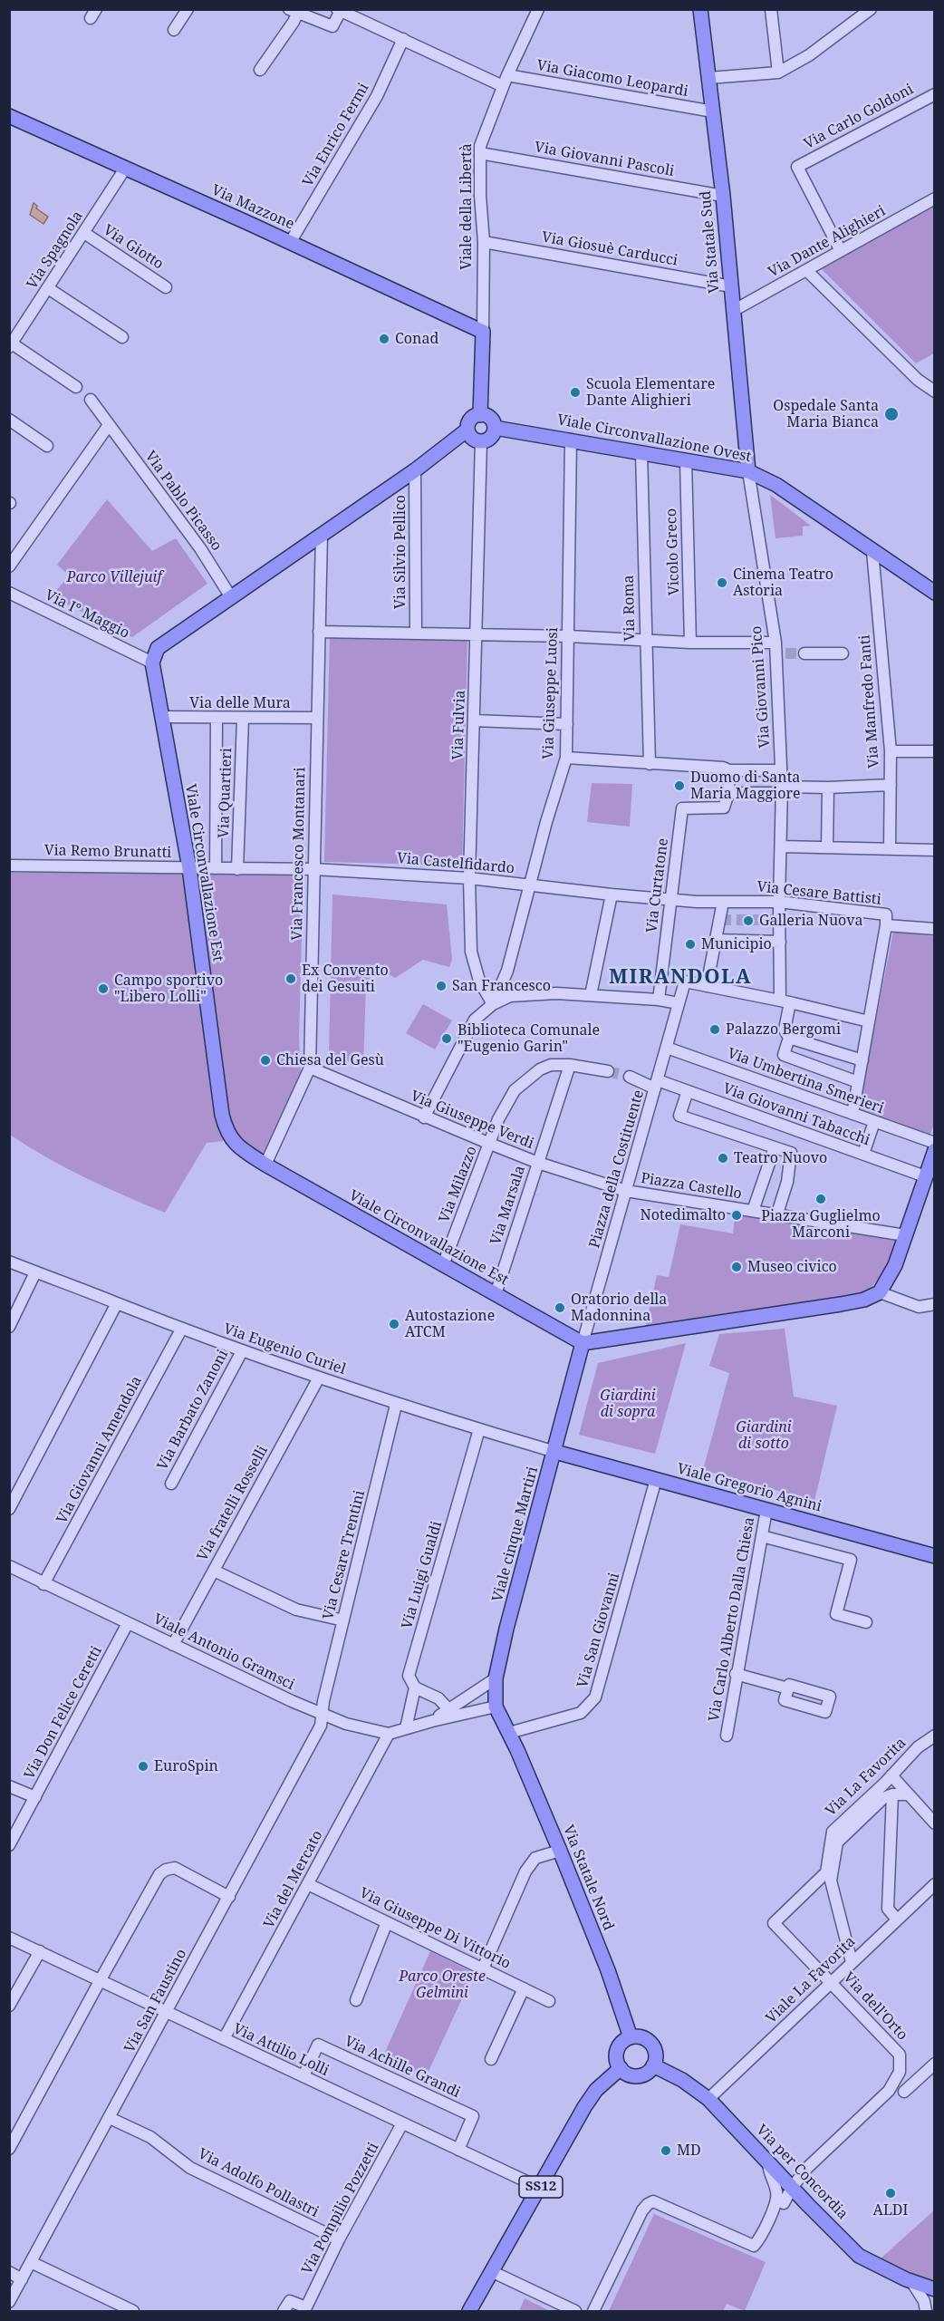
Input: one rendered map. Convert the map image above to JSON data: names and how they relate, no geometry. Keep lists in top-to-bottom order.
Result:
{
  "streets": {
    "main road": [
      "Viale della Libertà",
      "Via Mazzone",
      "Via Statale Sud",
      "Viale Circonvallazione Ovest",
      "Viale Circonvallazione Est",
      "Viale Gregorio Agnini",
      "Viale cinque Martiri",
      "Via Statale Nord",
      "Via per Concordia",
      "SS12"
    ],
    "street": [
      "Via Giacomo Leopardi",
      "Via Carlo Goldoni",
      "Via Enrico Fermi",
      "Via Giovanni Pascoli",
      "Via Dante Alighieri",
      "Via Giotto",
      "Via Giosuè Carducci",
      "Via Spagnola",
      "Via Pablo Picasso",
      "Via Silvio Pellico",
      "Vicolo Greco",
      "Via Roma",
      "Via I° Maggio",
      "Via Giovanni Pico",
      "Via Giuseppe Luosi",
      "Via Manfredo Fanti",
      "Via delle Mura",
      "Via Fulvia",
      "Via Quartieri",
      "Via Remo Brunatti",
      "Via Francesco Montanari",
      "Via Castelfidardo",
      "Via Curtatone",
      "Via Cesare Battisti",
      "Via Umbertina Smerieri",
      "Via Giovanni Tabacchi",
      "Via Giuseppe Verdi",
      "Piazza della Costituente",
      "Via Milazzo",
      "Piazza Castello",
      "Via Marsala",
      "Via Eugenio Curiel",
      "Via Barbato Zanoni",
      "Via Giovanni Amendola",
      "Via fratelli Rosselli",
      "Via Cesare Trentini",
      "Via Luigi Gualdi",
      "Via Carlo Alberto Dalla Chiesa",
      "Via San Giovanni",
      "Viale Antonio Gramsci",
      "Via Don Felice Ceretti",
      "Via La Favorita",
      "Via del Mercato",
      "Via Giuseppe Di Vittorio",
      "Viale La Favorita",
      "Via San Faustino",
      "Via dell'Orto",
      "Via Attilio Lolli",
      "Via Achille Grandi",
      "Via Adolfo Pollastri",
      "Via Pompilio Pozzetti"
    ]
  },
  "crossings": [
    ["Via Giacomo Leopardi", "Via Enrico Fermi"],
    ["Via Giacomo Leopardi", "Viale della Libertà"],
    ["Via Giacomo Leopardi", "Via Statale Sud"],
    ["Via Carlo Goldoni", "Via Dante Alighieri"],
    ["Via Enrico Fermi", "Via Mazzone"],
    ["Via Giovanni Pascoli", "Viale della Libertà"],
    ["Via Giovanni Pascoli", "Via Statale Sud"],
    ["Viale della Libertà", "Via Mazzone"],
    ["Viale della Libertà", "Via Giosuè Carducci"],
    ["Viale della Libertà", "Viale Circonvallazione Ovest"],
    ["Viale della Libertà", "Via Fulvia"],
    ["Via Mazzone", "Via Spagnola"],
    ["Via Statale Sud", "Via Dante Alighieri"],
    ["Via Statale Sud", "Via Giosuè Carducci"],
    ["Via Statale Sud", "Viale Circonvallazione Ovest"],
    ["Via Statale Sud", "Via Giovanni Pico"],
    ["Via Giotto", "Via Spagnola"],
    ["Viale Circonvallazione Ovest", "Vicolo Greco"],
    ["Viale Circonvallazione Ovest", "Via Roma"],
    ["Viale Circonvallazione Ovest", "Via Giovanni Pico"],
    ["Viale Circonvallazione Ovest", "Via Giuseppe Luosi"],
    ["Viale Circonvallazione Ovest", "Via Manfredo Fanti"],
    ["Viale Circonvallazione Ovest", "Via Fulvia"],
    ["Via I° Maggio", "Viale Circonvallazione Est"],
    ["Via Giovanni Pico", "Via Cesare Battisti"],
    ["Via Giuseppe Luosi", "Via Fulvia"],
    ["Via Giuseppe Luosi", "Via Castelfidardo"],
    ["Via delle Mura", "Via Quartieri"],
    ["Via delle Mura", "Via Francesco Montanari"],
    ["Via delle Mura", "Viale Circonvallazione Est"],
    ["Via Fulvia", "Via Castelfidardo"],
    ["Via Quartieri", "Via Remo Brunatti"],
    ["Via Quartieri", "Via Castelfidardo"],
    ["Via Remo Brunatti", "Via Castelfidardo"],
    ["Via Remo Brunatti", "Viale Circonvallazione Est"],
    ["Via Francesco Montanari", "Via Castelfidardo"],
    ["Via Francesco Montanari", "Viale Circonvallazione Est"],
    ["Via Francesco Montanari", "Via Giuseppe Verdi"],
    ["Via Castelfidardo", "Via Curtatone"],
    ["Via Castelfidardo", "Via Cesare Battisti"],
    ["Viale Circonvallazione Est", "Piazza della Costituente"],
    ["Viale Circonvallazione Est", "Via Milazzo"],
    ["Viale Circonvallazione Est", "Via Marsala"],
    ["Viale Circonvallazione Est", "Viale cinque Martiri"],
    ["Via Curtatone", "Via Cesare Battisti"],
    ["Via Umbertina Smerieri", "Piazza della Costituente"],
    ["Via Giovanni Tabacchi", "Piazza della Costituente"],
    ["Via Giuseppe Verdi", "Piazza della Costituente"],
    ["Via Giuseppe Verdi", "Via Milazzo"],
    ["Via Giuseppe Verdi", "Piazza Castello"],
    ["Via Giuseppe Verdi", "Via Marsala"],
    ["Piazza della Costituente", "Piazza Castello"],
    ["Piazza della Costituente", "Viale cinque Martiri"],
    ["Via Milazzo", "Via Marsala"],
    ["Via Eugenio Curiel", "Via Barbato Zanoni"],
    ["Via Eugenio Curiel", "Via Giovanni Amendola"],
    ["Via Eugenio Curiel", "Viale Gregorio Agnini"],
    ["Via Eugenio Curiel", "Via fratelli Rosselli"],
    ["Via Eugenio Curiel", "Viale cinque Martiri"],
    ["Via Eugenio Curiel", "Via Cesare Trentini"],
    ["Via Eugenio Curiel", "Via Luigi Gualdi"],
    ["Via Giovanni Amendola", "Viale Antonio Gramsci"],
    ["Viale Gregorio Agnini", "Viale cinque Martiri"],
    ["Viale Gregorio Agnini", "Via Carlo Alberto Dalla Chiesa"],
    ["Viale Gregorio Agnini", "Via San Giovanni"],
    ["Via fratelli Rosselli", "Viale Antonio Gramsci"],
    ["Viale cinque Martiri", "Via San Giovanni"],
    ["Viale cinque Martiri", "Via Statale Nord"],
    ["Via Cesare Trentini", "Viale Antonio Gramsci"],
    ["Via Cesare Trentini", "Via San Faustino"],
    ["Via San Giovanni", "Via Statale Nord"],
    ["Viale Antonio Gramsci", "Via Don Felice Ceretti"],
    ["Viale Antonio Gramsci", "Via del Mercato"],
    ["Viale Antonio Gramsci", "Via San Faustino"],
    ["Via La Favorita", "Via dell'Orto"],
    ["Via Statale Nord", "Via per Concordia"],
    ["Via Statale Nord", "SS12"],
    ["Via del Mercato", "Via Giuseppe Di Vittorio"],
    ["Via del Mercato", "Via Attilio Lolli"],
    ["Viale La Favorita", "Via dell'Orto"],
    ["Viale La Favorita", "Via per Concordia"],
    ["Via San Faustino", "Via Attilio Lolli"],
    ["Via San Faustino", "Via Adolfo Pollastri"],
    ["Via dell'Orto", "Via per Concordia"],
    ["Via Attilio Lolli", "Via Achille Grandi"],
    ["Via Attilio Lolli", "SS12"],
    ["Via Attilio Lolli", "Via Pompilio Pozzetti"],
    ["Via per Concordia", "SS12"],
    ["Via Adolfo Pollastri", "Via Pompilio Pozzetti"]
  ],
  "districts": ["MIRANDOLA"],
  "parks": [
    "Parco Villejuif",
    "Giardini di sopra",
    "Giardini di sotto",
    "Parco Oreste Gelmini"
  ],
  "places": [
    "Conad",
    "Scuola Elementare Dante Alighieri",
    "Ospedale Santa Maria Bianca",
    "Cinema Teatro Astoria",
    "Duomo di Santa Maria Maggiore",
    "Galleria Nuova",
    "Municipio",
    "Ex Convento dei Gesuiti",
    "San Francesco",
    "Campo sportivo \"Libero Lolli\"",
    "Palazzo Bergomi",
    "Biblioteca Comunale \"Eugenio Garin\"",
    "Chiesa del Gesù",
    "Teatro Nuovo",
    "Piazza Guglielmo Marconi",
    "Notedimalto",
    "Museo civico",
    "Oratorio della Madonnina",
    "Autostazione ATCM",
    "EuroSpin",
    "MD",
    "ALDI"
  ]
}
